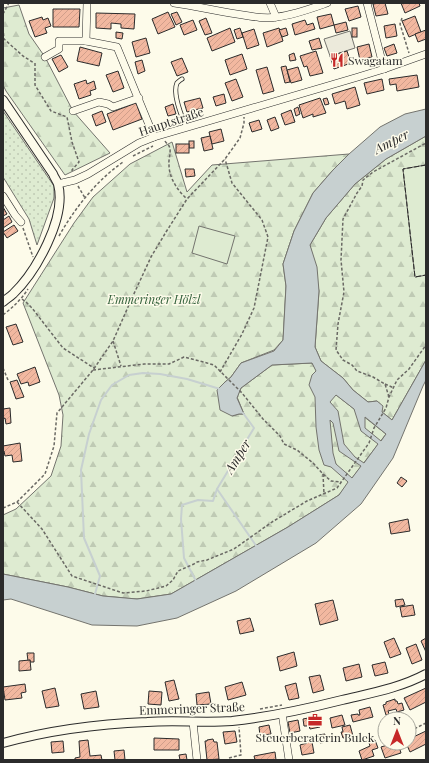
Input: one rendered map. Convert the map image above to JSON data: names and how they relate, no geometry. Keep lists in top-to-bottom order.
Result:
{
  "streets": {
    "street": ["Hauptstraße", "Emmeringer Straße"]
  },
  "water": ["Amper"],
  "parks": ["Emmeringer Hölzl"],
  "places": {
    "restaurant": ["Swagatam"],
    "office": ["Steuerberaterin Bulek"]
  },
  "north": "top"
}
